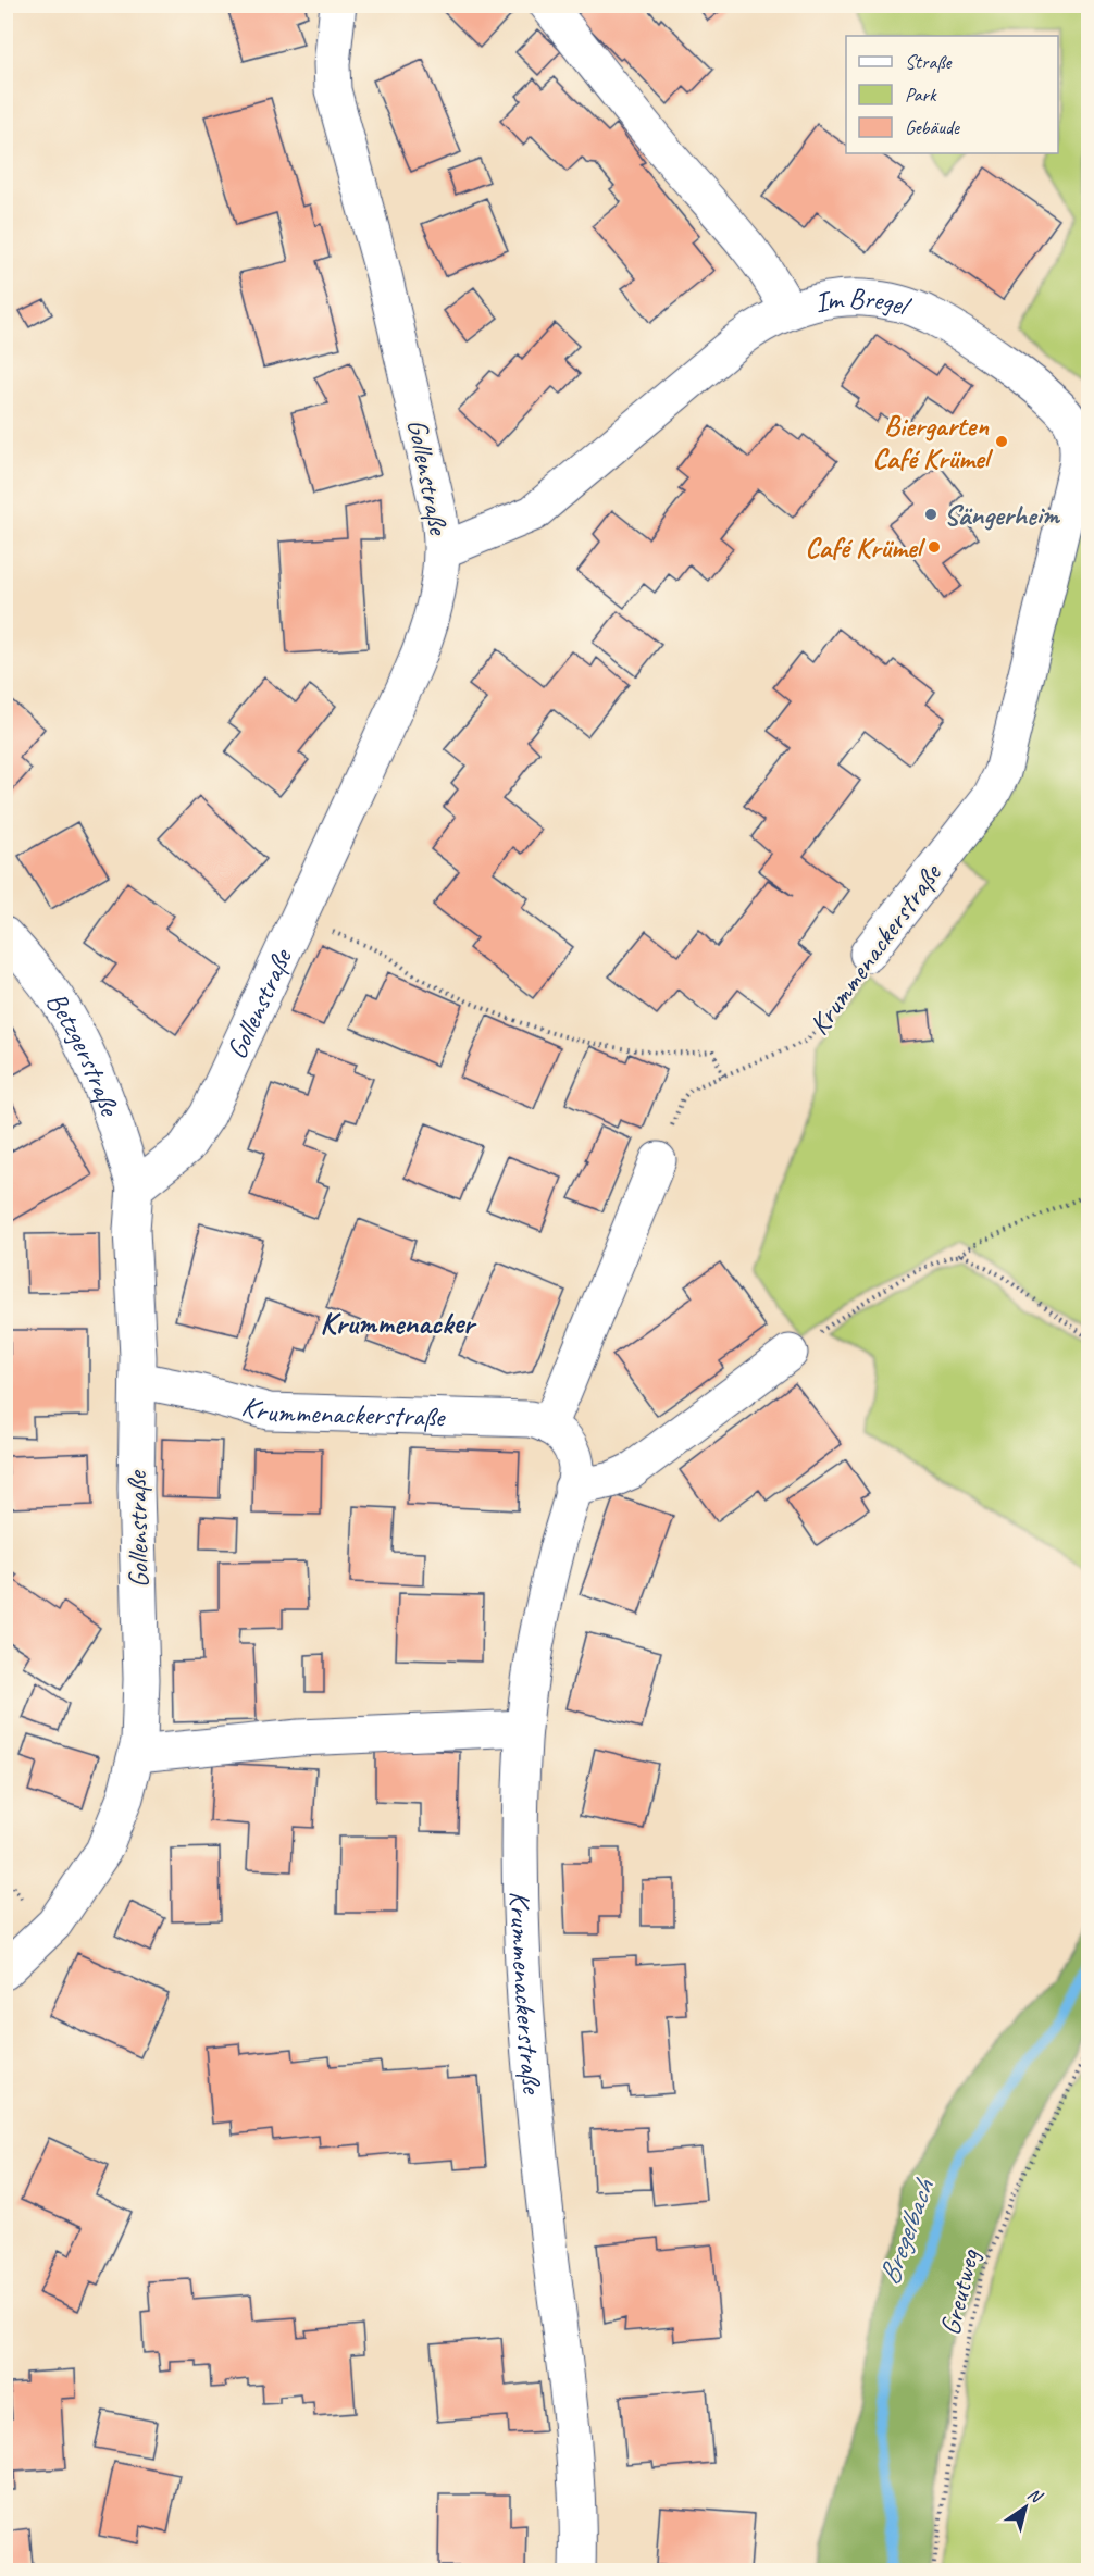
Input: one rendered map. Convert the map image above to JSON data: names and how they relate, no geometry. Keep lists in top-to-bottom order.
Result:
{
  "streets": {
    "street": [
      "Im Bregel",
      "Gollenstraße",
      "Krummenackerstraße",
      "Betzgerstraße"
    ],
    "path": ["Greutweg"]
  },
  "crossings": [
    ["Im Bregel", "Gollenstraße"],
    ["Im Bregel", "Krummenackerstraße"],
    ["Gollenstraße", "Krummenackerstraße"],
    ["Gollenstraße", "Betzgerstraße"]
  ],
  "districts": ["Krummenacker"],
  "water": ["Bregelbach"],
  "places": ["Biergarten Café Krümel", "Sängerheim", "Café Krümel"],
  "legend": ["Straße", "Park", "Gebäude"],
  "north": "top right"
}
